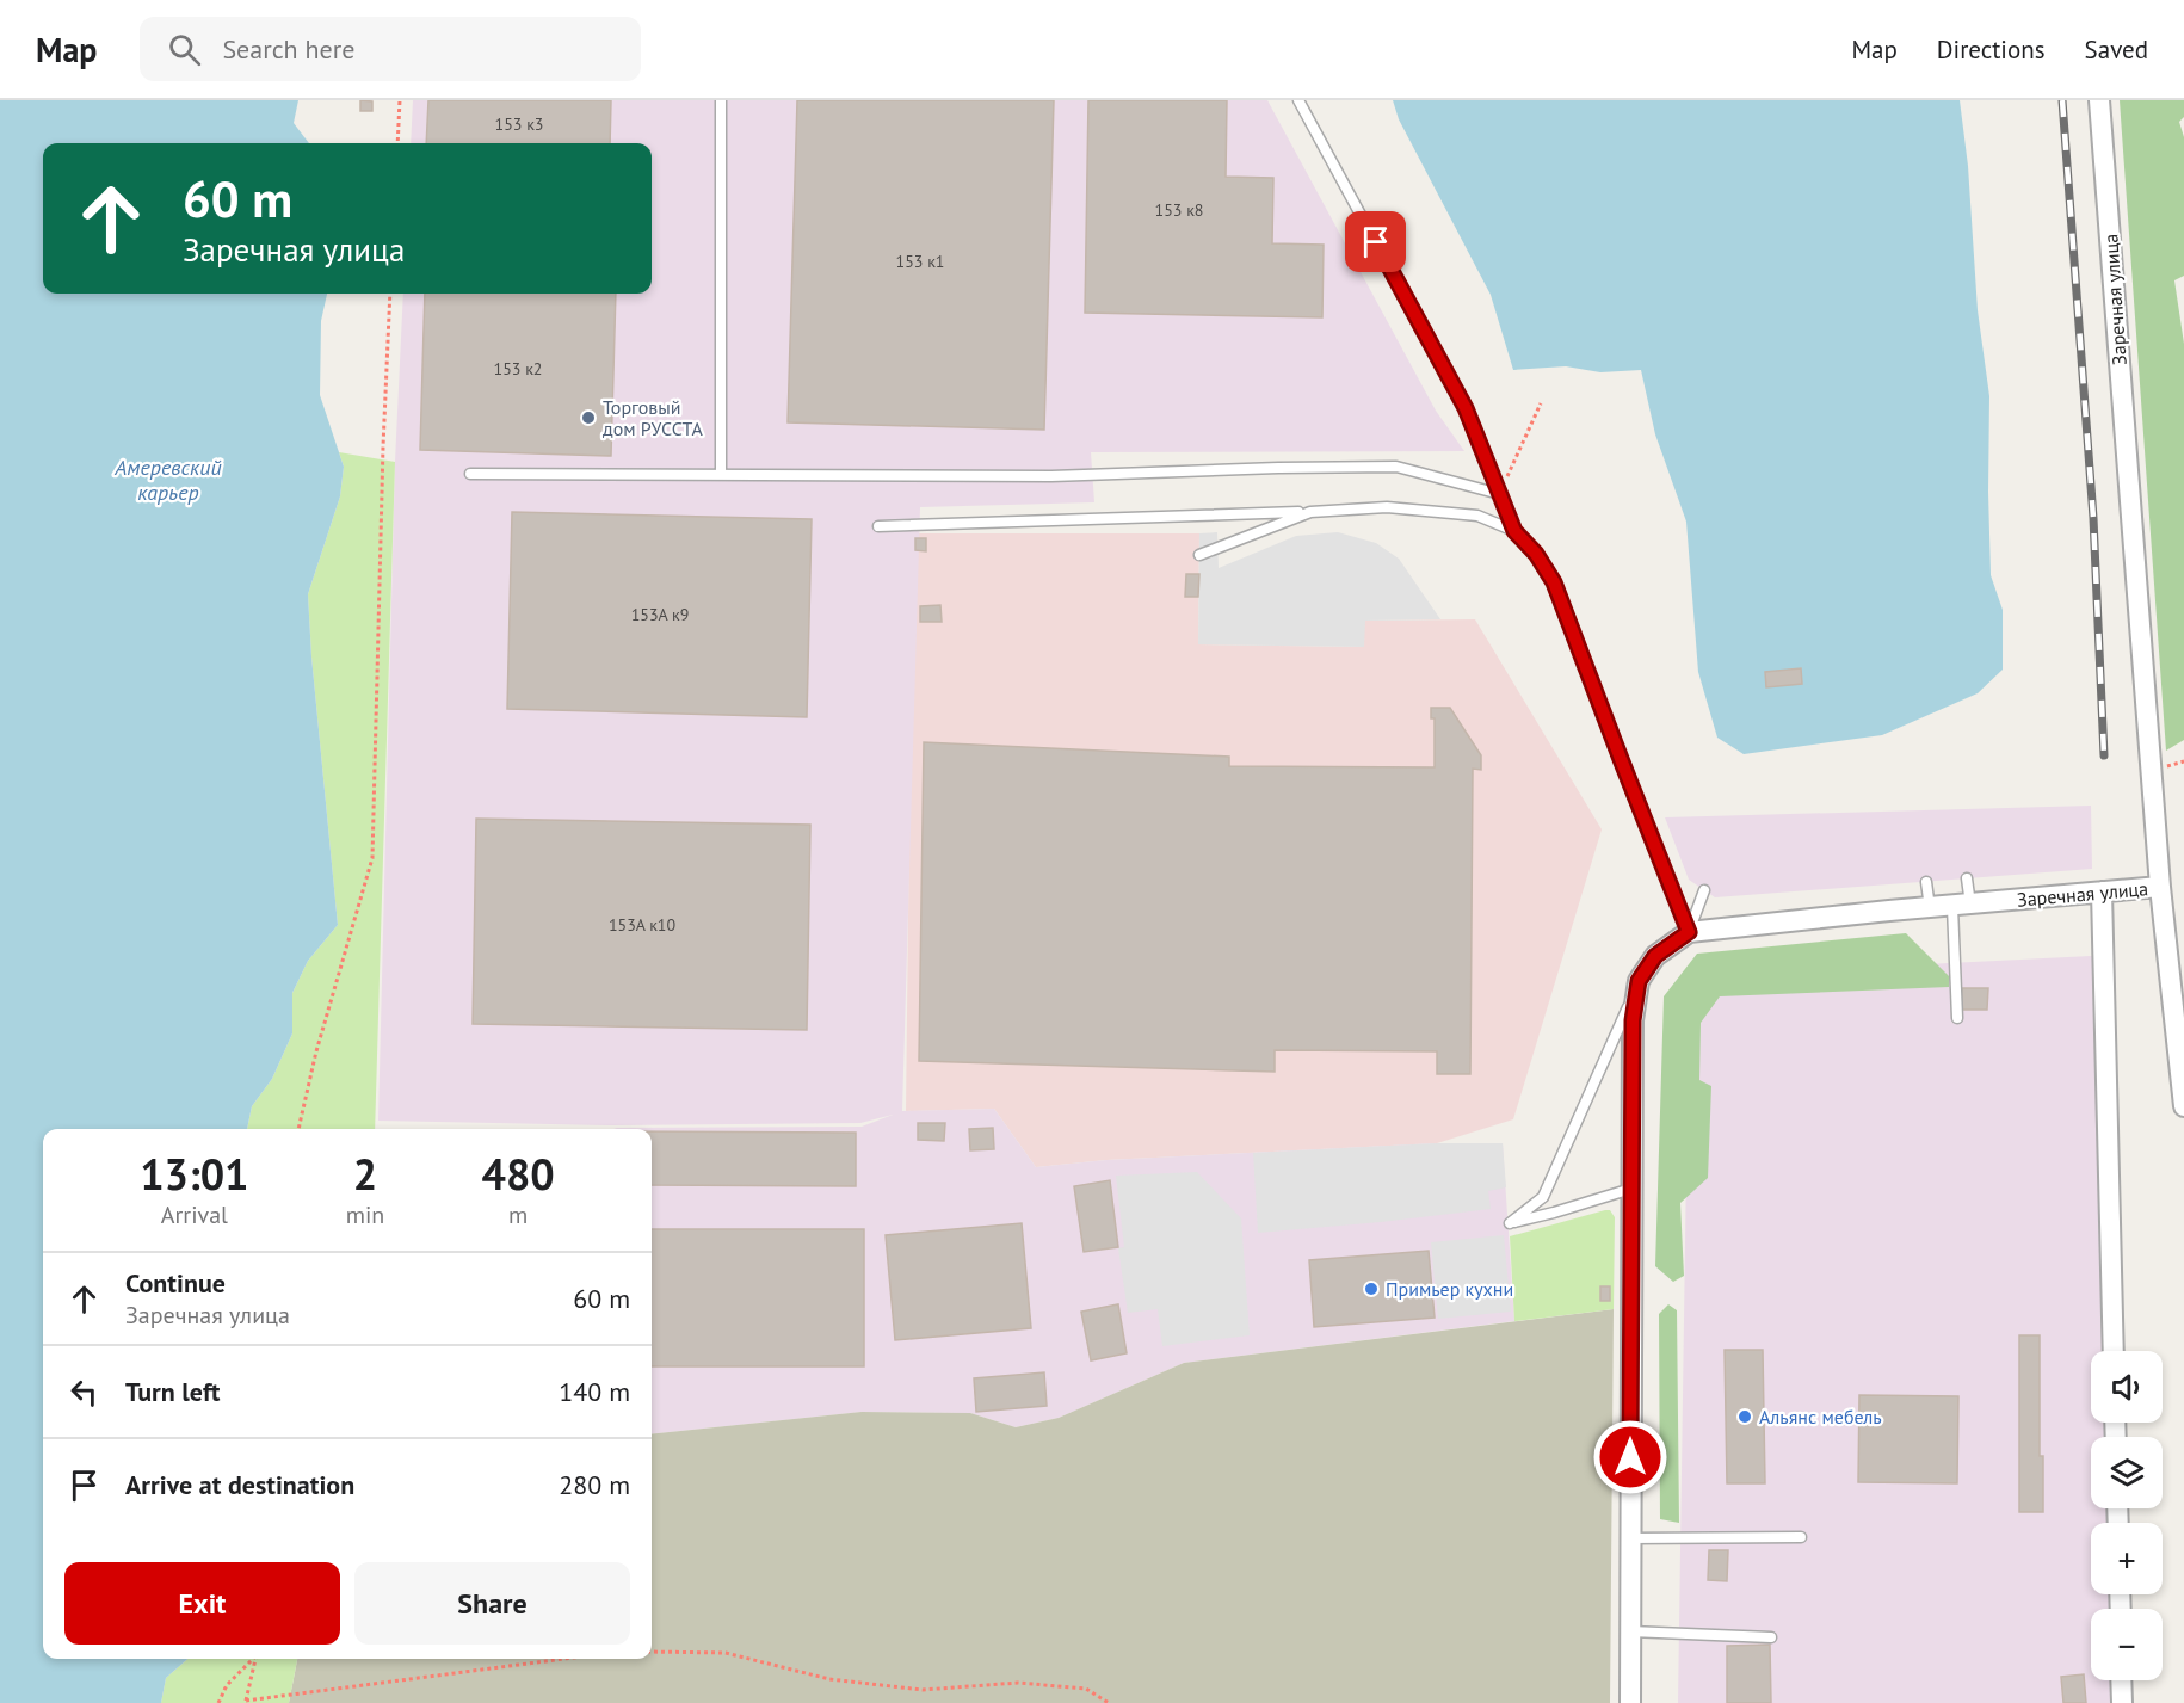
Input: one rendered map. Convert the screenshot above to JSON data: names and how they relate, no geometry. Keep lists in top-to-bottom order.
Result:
{
  "streets": {
    "street": ["Заречная улица"]
  },
  "water": ["Амеревский карьер"],
  "places": ["Торговый дом РУССТА", "Примьер кухни", "Альянс мебель"],
  "house_numbers": [
    "153 к3",
    "153 к8",
    "153 к1",
    "153 к2",
    "153А к9",
    "153А к10"
  ],
  "page": {
    "header": "Map",
    "search": "Search here",
    "nav": ["Map", "Directions", "Saved"],
    "turn": ["60 m", "Заречная улица"],
    "eta": [
      "13:01",
      "Arrival",
      "2",
      "min",
      "480",
      "m"
    ],
    "list": [
      {
        "name": "Continue",
        "note": "Заречная улица",
        "value": "60 m"
      },
      {
        "name": "Turn left",
        "value": "140 m"
      },
      {
        "name": "Arrive at destination",
        "value": "280 m"
      }
    ],
    "map_buttons": ["+", "−"],
    "buttons": ["Exit", "Share"]
  }
}
